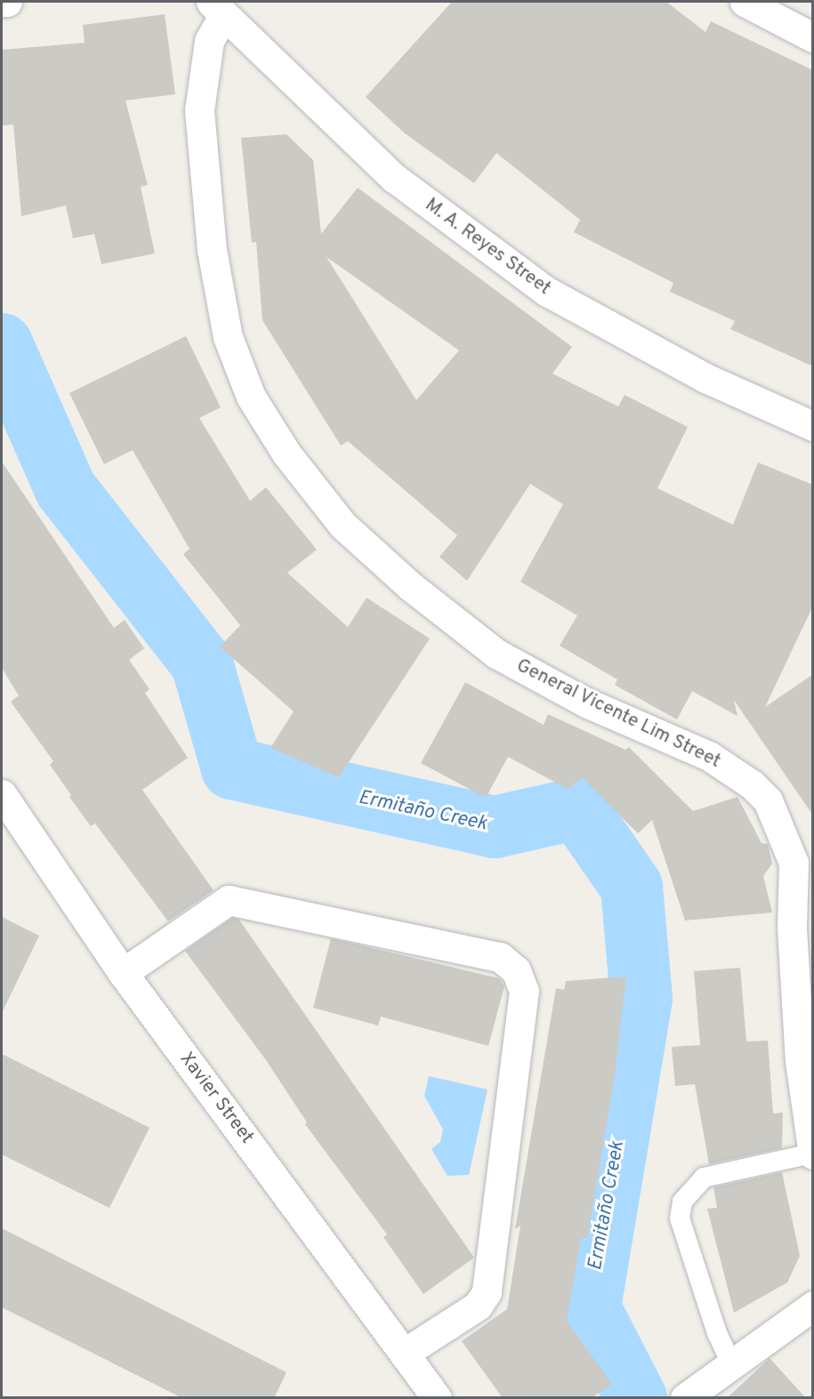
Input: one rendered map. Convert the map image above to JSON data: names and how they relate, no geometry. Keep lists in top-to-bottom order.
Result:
{
  "streets": {
    "street": ["M. A. Reyes Street", "General Vicente Lim Street", "Xavier Street"]
  },
  "crossings": [
    ["M. A. Reyes Street", "General Vicente Lim Street"]
  ],
  "water": ["Ermitaño Creek"]
}
